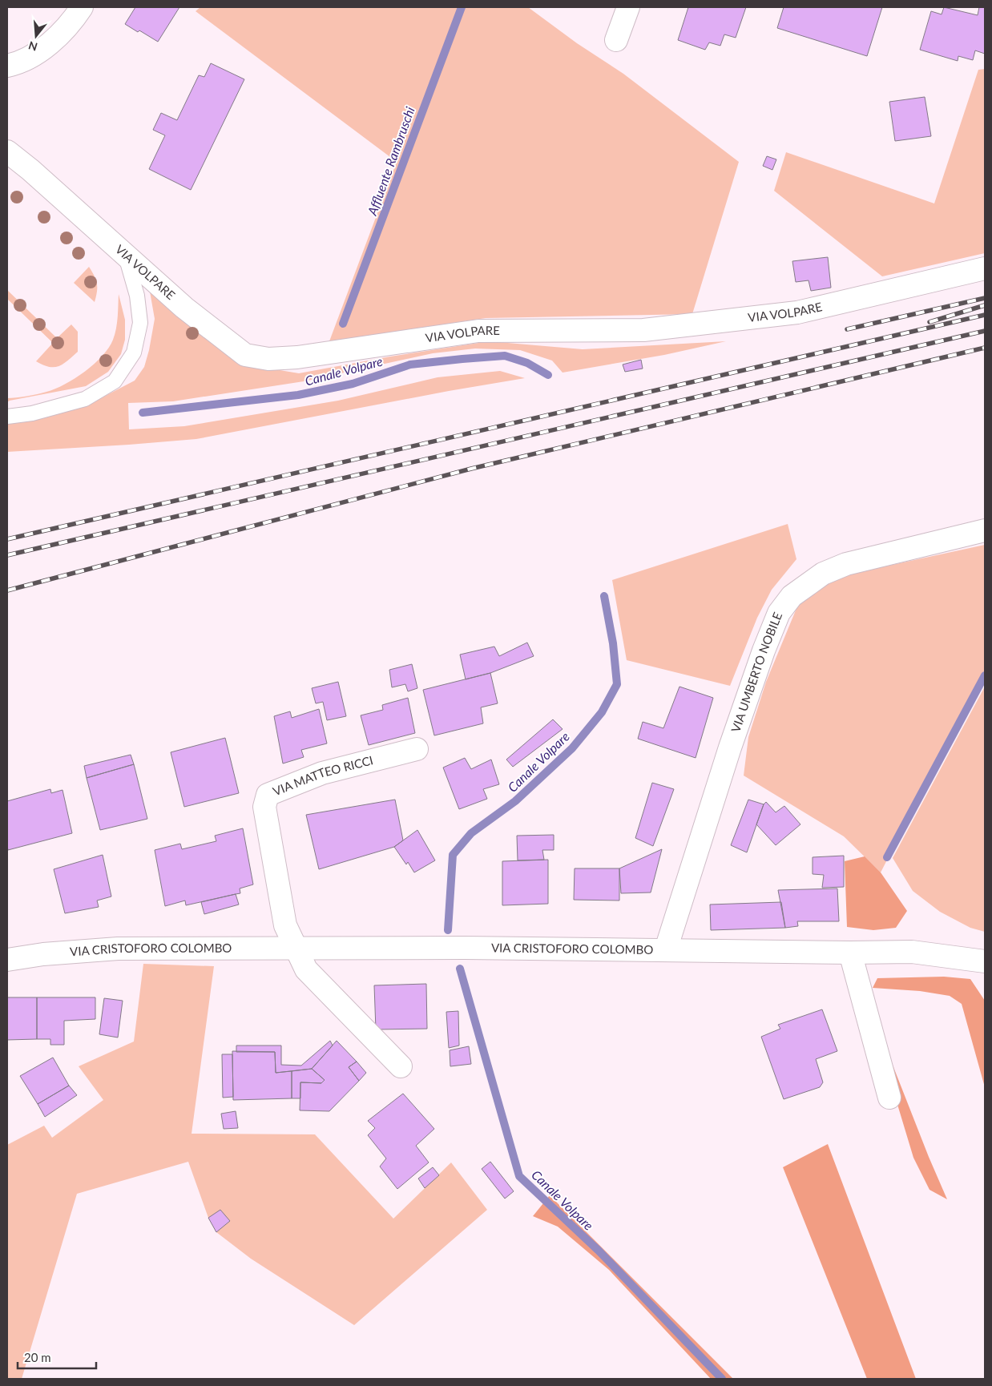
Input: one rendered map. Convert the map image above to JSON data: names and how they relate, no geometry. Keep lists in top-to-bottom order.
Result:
{
  "streets": {
    "street": [
      "VIA VOLPARE",
      "VIA UMBERTO NOBILE",
      "VIA MATTEO RICCI",
      "VIA CRISTOFORO COLOMBO"
    ]
  },
  "crossings": [
    ["VIA UMBERTO NOBILE", "VIA CRISTOFORO COLOMBO"],
    ["VIA MATTEO RICCI", "VIA CRISTOFORO COLOMBO"]
  ],
  "water": ["Affluente Rambruschi", "Canale Volpare"],
  "scale_bar": "20 m",
  "north": "bottom"
}
